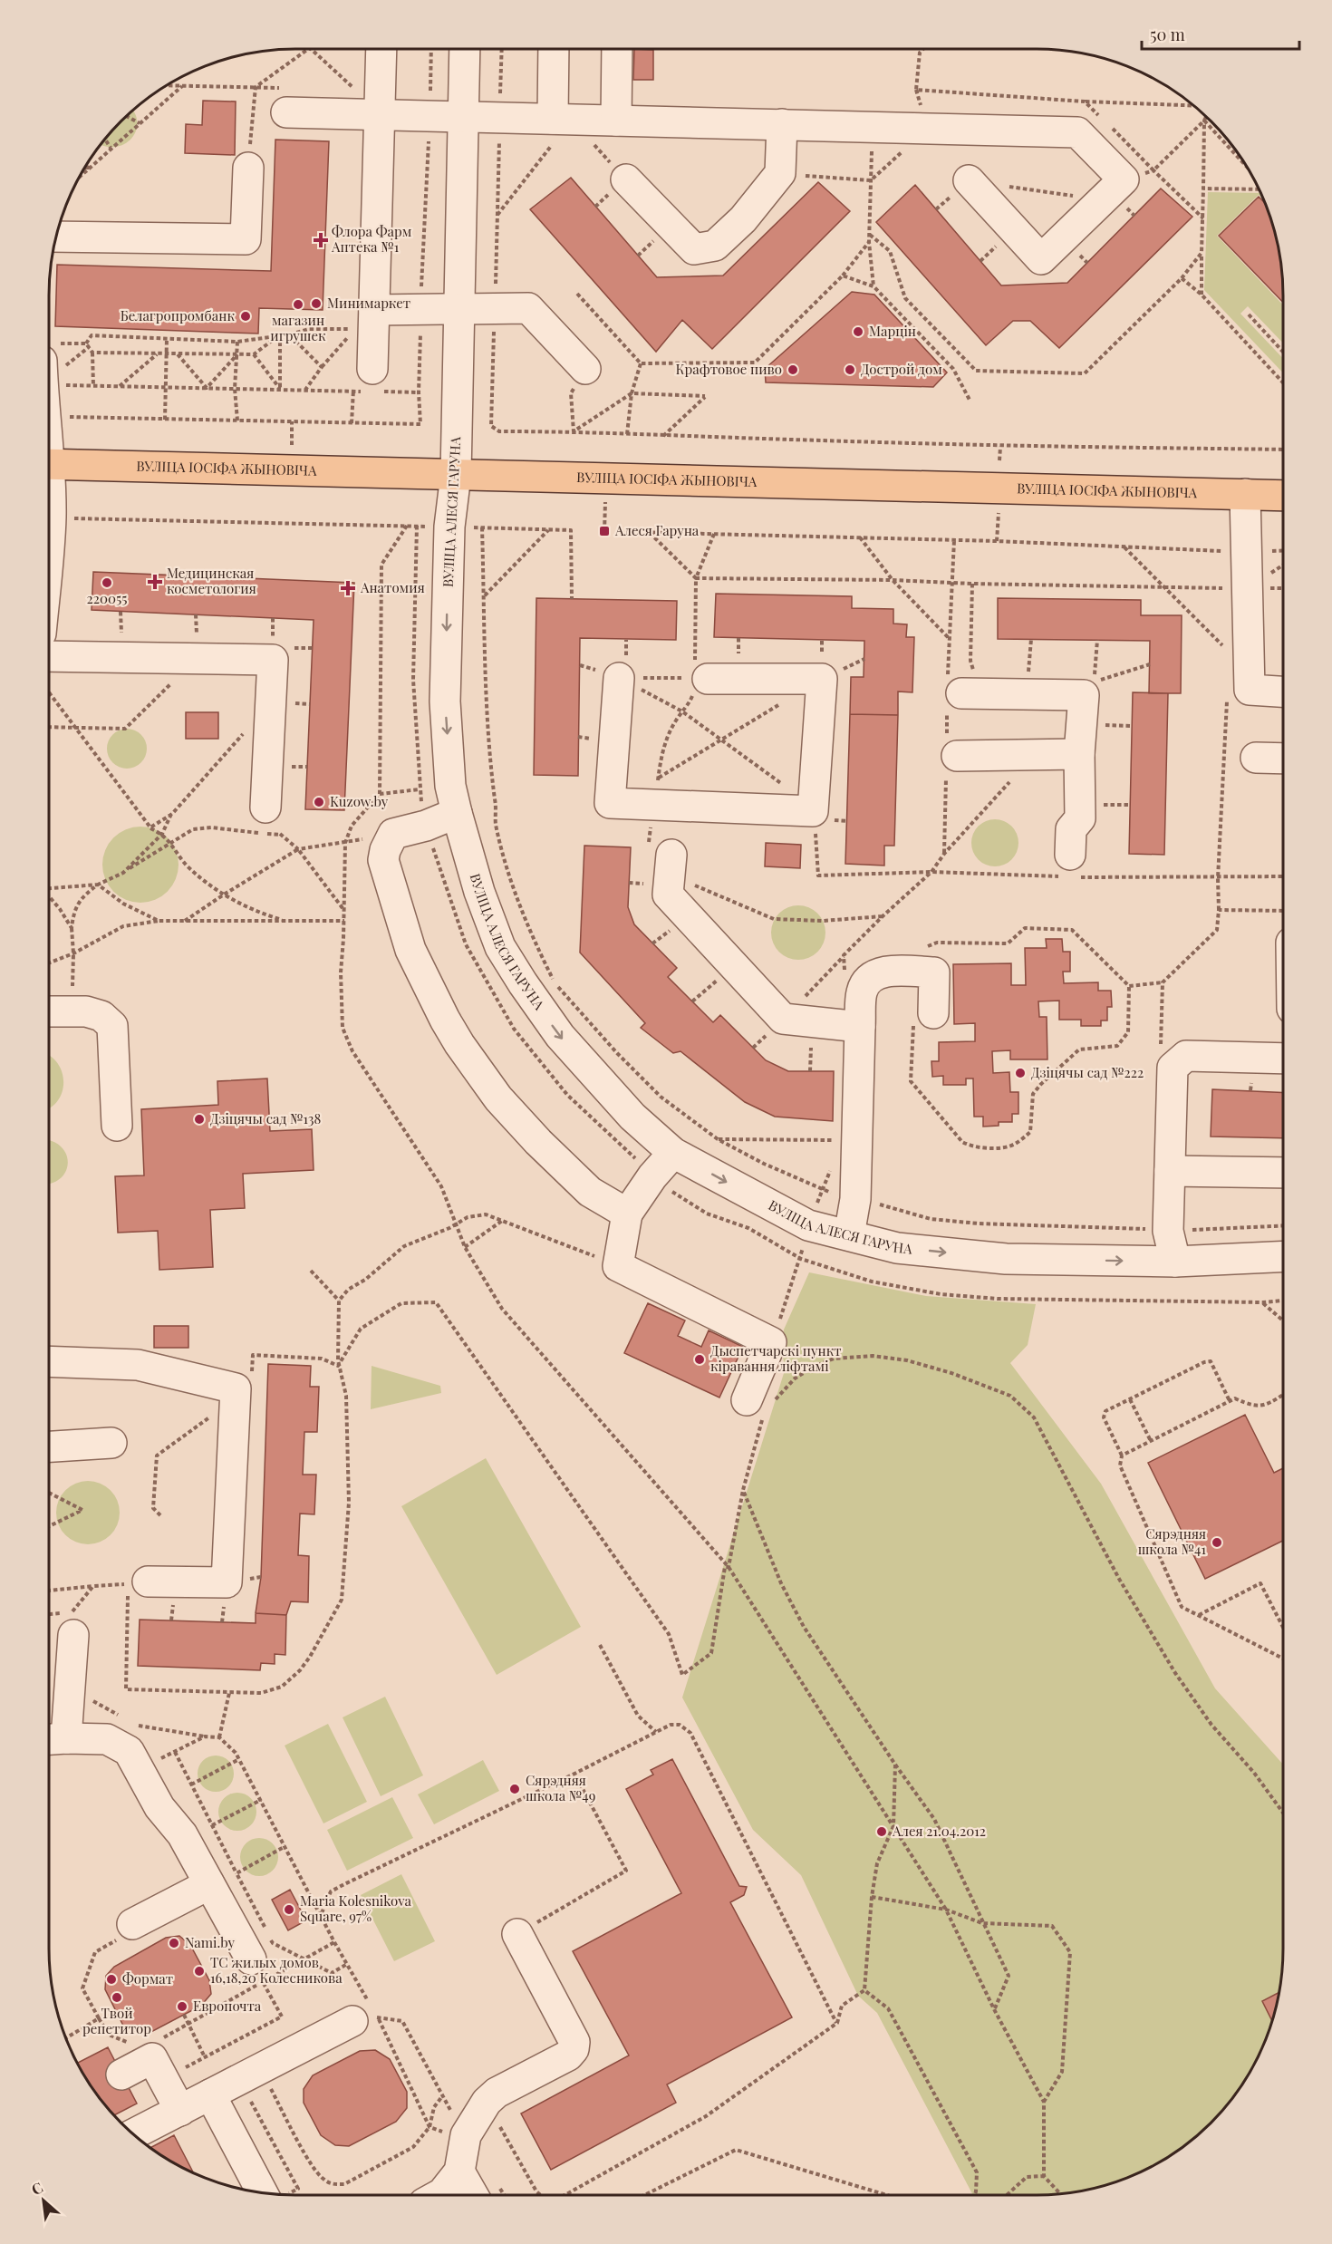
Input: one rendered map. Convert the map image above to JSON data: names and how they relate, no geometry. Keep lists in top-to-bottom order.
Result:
{
  "streets": {
    "main road": ["ВУЛІЦА ІОСІФА ЖЫНОВІЧА"],
    "street": ["ВУЛІЦА АЛЕСЯ ГАРУНА"]
  },
  "crossings": [
    ["ВУЛІЦА ІОСІФА ЖЫНОВІЧА", "ВУЛІЦА АЛЕСЯ ГАРУНА"]
  ],
  "one_way": ["ВУЛІЦА АЛЕСЯ ГАРУНА"],
  "places": {
    "health": ["Флора Фарм Аптека №1", "Медицинская косметология", "Анатомия"],
    "other": [
      "Минимаркет",
      "магазин игрушек",
      "Белагропромбанк",
      "Марцін",
      "Крафтовое пиво",
      "Дострой дом",
      "220055",
      "Kuzow.by",
      "Дзіцячы сад №222",
      "Дзіцячы сад №138",
      "Дыспетчарскі пункт кіравання ліфтамі",
      "Сярэдняя школа №41",
      "Сярэдняя школа №49",
      "Алея 21.04.2012",
      "Maria Kolesnikova Square, 97%",
      "Nami.by",
      "ТС жилых домов 16,18,20 Колесникова",
      "Формат",
      "Твой репетитор",
      "Европочта"
    ],
    "transit": ["Алеся Гаруна"]
  },
  "scale_bar": "50 m",
  "north": "top left"
}
